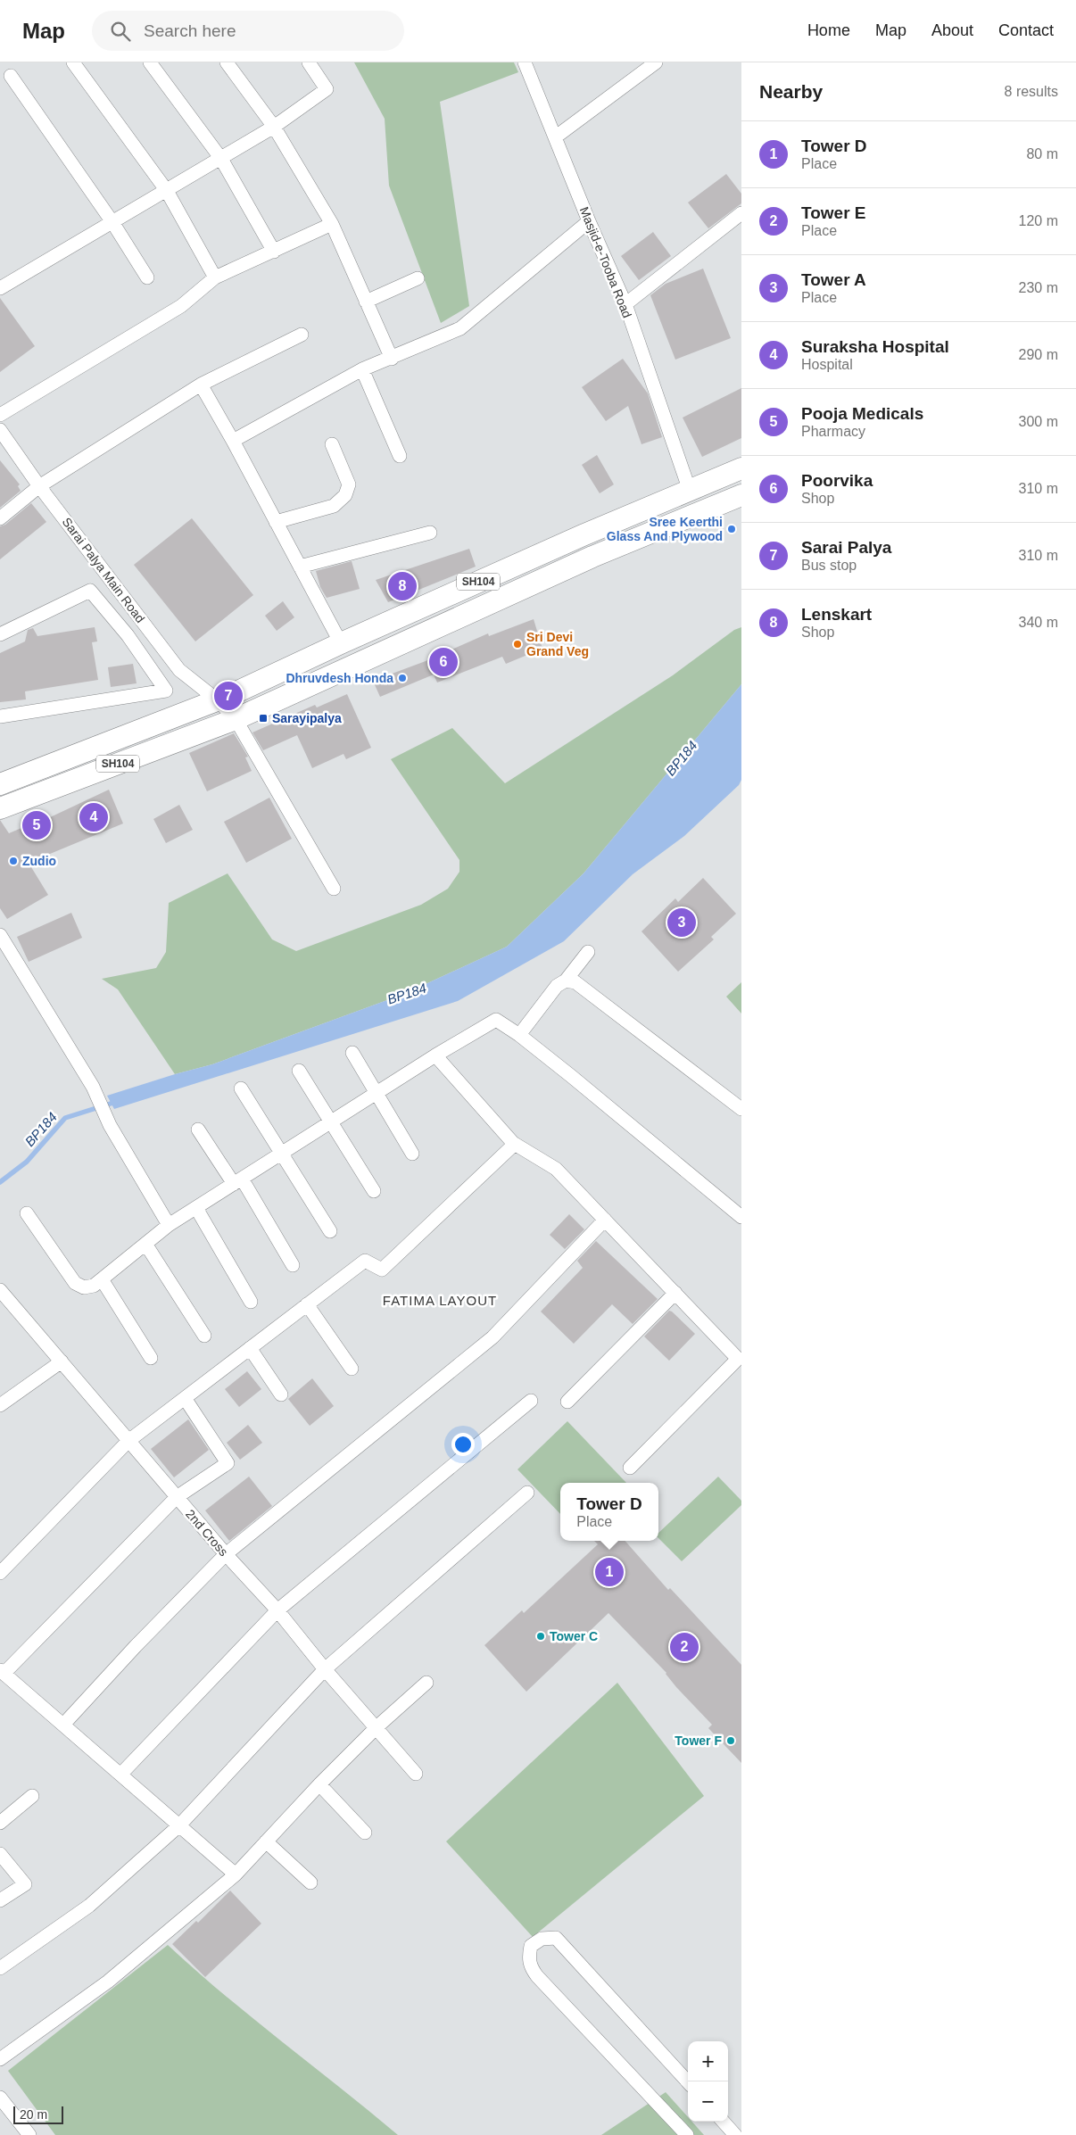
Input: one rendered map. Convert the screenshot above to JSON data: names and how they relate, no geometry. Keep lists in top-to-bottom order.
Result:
{
  "streets": {
    "main road": ["SH104"],
    "street": ["Masjid-e-Tooba Road", "Sarai Palya Main Road", "2nd Cross"]
  },
  "crossings": [
    ["Masjid-e-Tooba Road", "SH104"],
    ["Sarai Palya Main Road", "SH104"]
  ],
  "districts": ["FATIMA LAYOUT"],
  "water": ["BP184"],
  "places": {
    "other": [
      "Sree Keerthi Glass And Plywood",
      "Sri Devi Grand Veg",
      "Dhruvdesh Honda",
      "Zudio",
      "Tower C",
      "Tower F"
    ],
    "transit": ["Sarayipalya"]
  },
  "scale_bar": "20 m",
  "page": {
    "header": "Map",
    "search": "Search here",
    "nav": [
      "Home",
      "Map",
      "About",
      "Contact"
    ],
    "heading": ["Nearby", "8 results"],
    "list": [
      {
        "mark": "1",
        "name": "Tower D",
        "note": "Place",
        "value": "80 m"
      },
      {
        "mark": "2",
        "name": "Tower E",
        "note": "Place",
        "value": "120 m"
      },
      {
        "mark": "3",
        "name": "Tower A",
        "note": "Place",
        "value": "230 m"
      },
      {
        "mark": "4",
        "name": "Suraksha Hospital",
        "note": "Hospital",
        "value": "290 m"
      },
      {
        "mark": "5",
        "name": "Pooja Medicals",
        "note": "Pharmacy",
        "value": "300 m"
      },
      {
        "mark": "6",
        "name": "Poorvika",
        "note": "Shop",
        "value": "310 m"
      },
      {
        "mark": "7",
        "name": "Sarai Palya",
        "note": "Bus stop",
        "value": "310 m"
      },
      {
        "mark": "8",
        "name": "Lenskart",
        "note": "Shop",
        "value": "340 m"
      }
    ],
    "pins": [
      "8",
      "6",
      "7",
      "4",
      "5",
      "3",
      "1",
      "2"
    ],
    "popup": ["Tower D", "Place"],
    "map_buttons": ["+", "−"],
    "scale": "20 m"
  }
}
